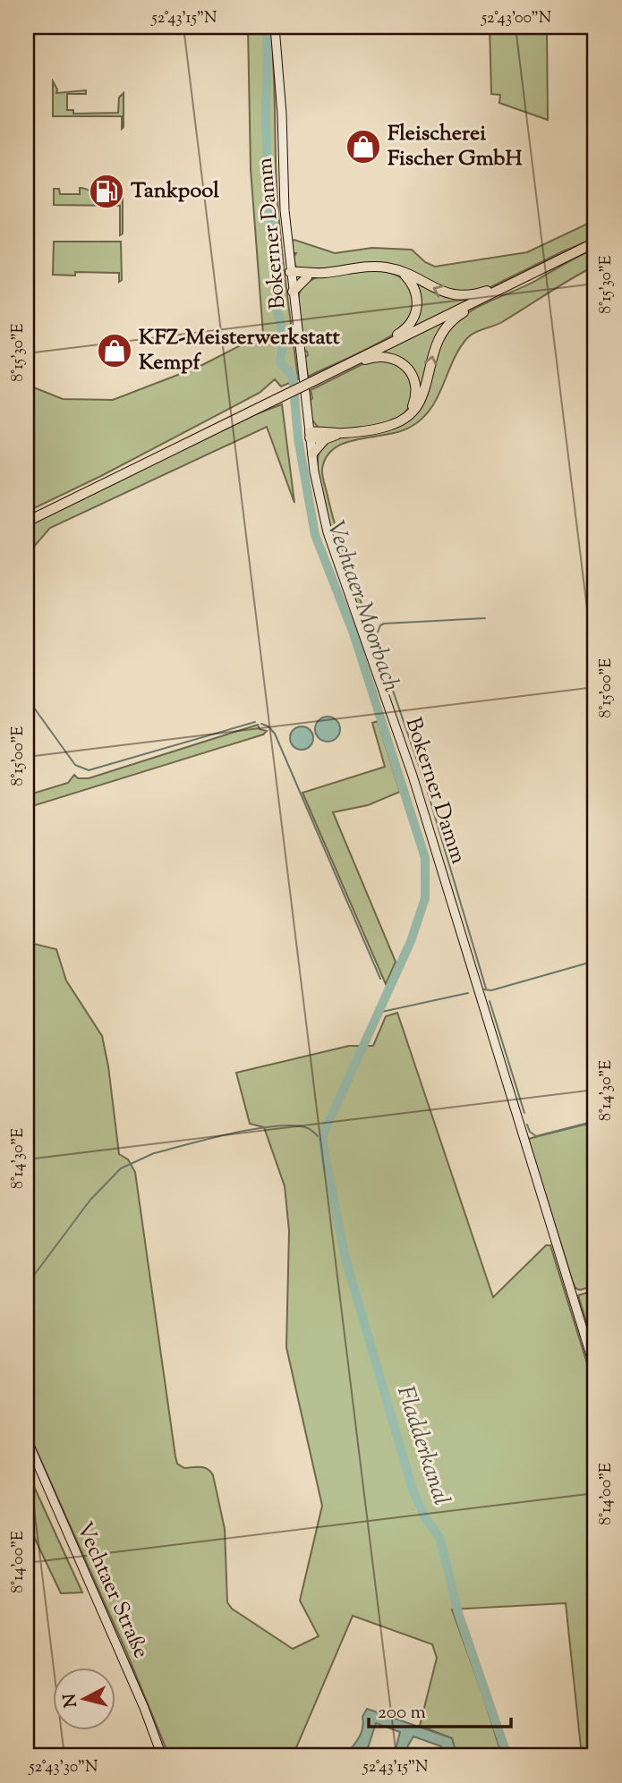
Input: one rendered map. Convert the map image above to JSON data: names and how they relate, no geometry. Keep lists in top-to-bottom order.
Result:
{
  "streets": {
    "main road": ["Bokerner Damm", "Vechtaer Straße"]
  },
  "water": ["Vechtaer Moorbach", "Fladderkanal"],
  "places": {
    "shop": ["Fleischerei Fischer GmbH", "KFZ-Meisterwerkstatt Kempf"],
    "fuel station": ["Tankpool"]
  },
  "scale_bar": "200 m",
  "north": "left",
  "coordinates": [
    "52°43'15\"N",
    "52°43'00\"N",
    "8°15'30\"E",
    "8°15'00\"E",
    "8°14'30\"E",
    "8°14'00\"E",
    "52°43'30\"N"
  ]
}
